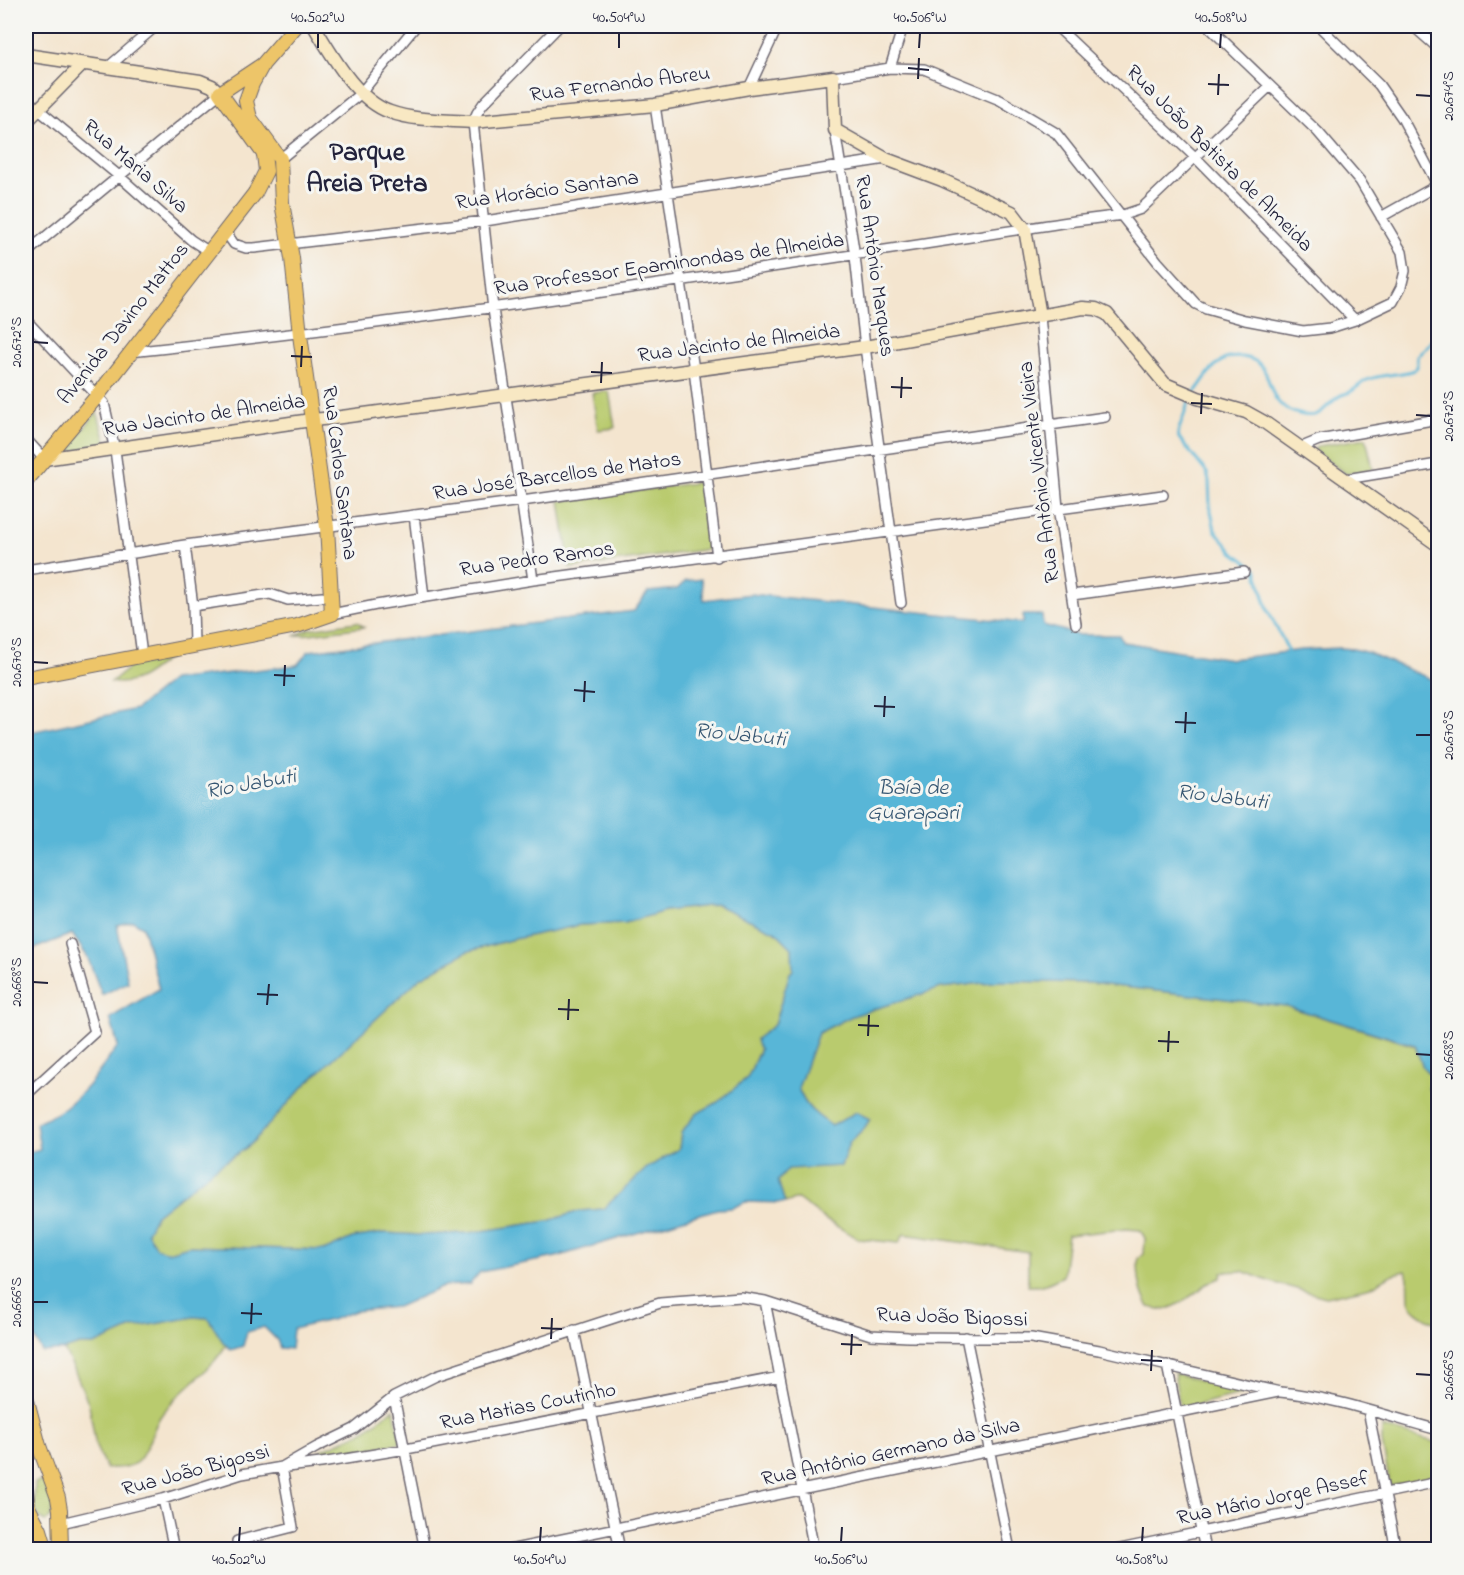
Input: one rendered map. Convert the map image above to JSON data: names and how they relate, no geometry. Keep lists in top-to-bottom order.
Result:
{
  "streets": {
    "main road": ["Avenida Davino Mattos", "Rua Carlos Santana", "Rua Pedro Ramos"],
    "street": [
      "Rua Fernando Abreu",
      "Rua João Batista de Almeida",
      "Rua Maria Silva",
      "Rua Horácio Santana",
      "Rua Professor Epaminondas de Almeida",
      "Rua Antônio Marques",
      "Rua Jacinto de Almeida",
      "Rua Antônio Vicente Vieira",
      "Rua José Barcellos de Matos",
      "Rua João Bigossi",
      "Rua Matias Coutinho",
      "Rua Antônio Germano da Silva",
      "Rua Mário Jorge Assef"
    ]
  },
  "crossings": [
    ["Rua Fernando Abreu", "Rua João Batista de Almeida"],
    ["Rua Fernando Abreu", "Rua Professor Epaminondas de Almeida"],
    ["Rua Fernando Abreu", "Rua Antônio Marques"],
    ["Rua João Batista de Almeida", "Rua Professor Epaminondas de Almeida"],
    ["Rua Maria Silva", "Avenida Davino Mattos"],
    ["Rua Horácio Santana", "Rua Professor Epaminondas de Almeida"],
    ["Rua Horácio Santana", "Rua Antônio Marques"],
    ["Rua Horácio Santana", "Avenida Davino Mattos"],
    ["Rua Horácio Santana", "Rua Carlos Santana"],
    ["Rua Professor Epaminondas de Almeida", "Rua Antônio Marques"],
    ["Rua Professor Epaminondas de Almeida", "Avenida Davino Mattos"],
    ["Rua Professor Epaminondas de Almeida", "Rua Carlos Santana"],
    ["Rua Antônio Marques", "Rua Jacinto de Almeida"],
    ["Rua Antônio Marques", "Rua José Barcellos de Matos"],
    ["Rua Antônio Marques", "Rua Pedro Ramos"],
    ["Avenida Davino Mattos", "Rua Jacinto de Almeida"],
    ["Rua Jacinto de Almeida", "Rua Antônio Vicente Vieira"],
    ["Rua Jacinto de Almeida", "Rua Carlos Santana"],
    ["Rua Antônio Vicente Vieira", "Rua Pedro Ramos"],
    ["Rua Carlos Santana", "Rua José Barcellos de Matos"],
    ["Rua Carlos Santana", "Rua Pedro Ramos"],
    ["Rua José Barcellos de Matos", "Rua Pedro Ramos"],
    ["Rua João Bigossi", "Rua Matias Coutinho"],
    ["Rua João Bigossi", "Rua Antônio Germano da Silva"]
  ],
  "districts": ["Parque Areia Preta"],
  "water": ["Rio Jabuti", "Baía de Guarapari"],
  "coordinates": [
    "40.502°W",
    "40.504°W",
    "40.506°W",
    "40.508°W",
    "20.674°S",
    "20.672°S",
    "20.670°S",
    "20.668°S",
    "20.666°S"
  ]
}
